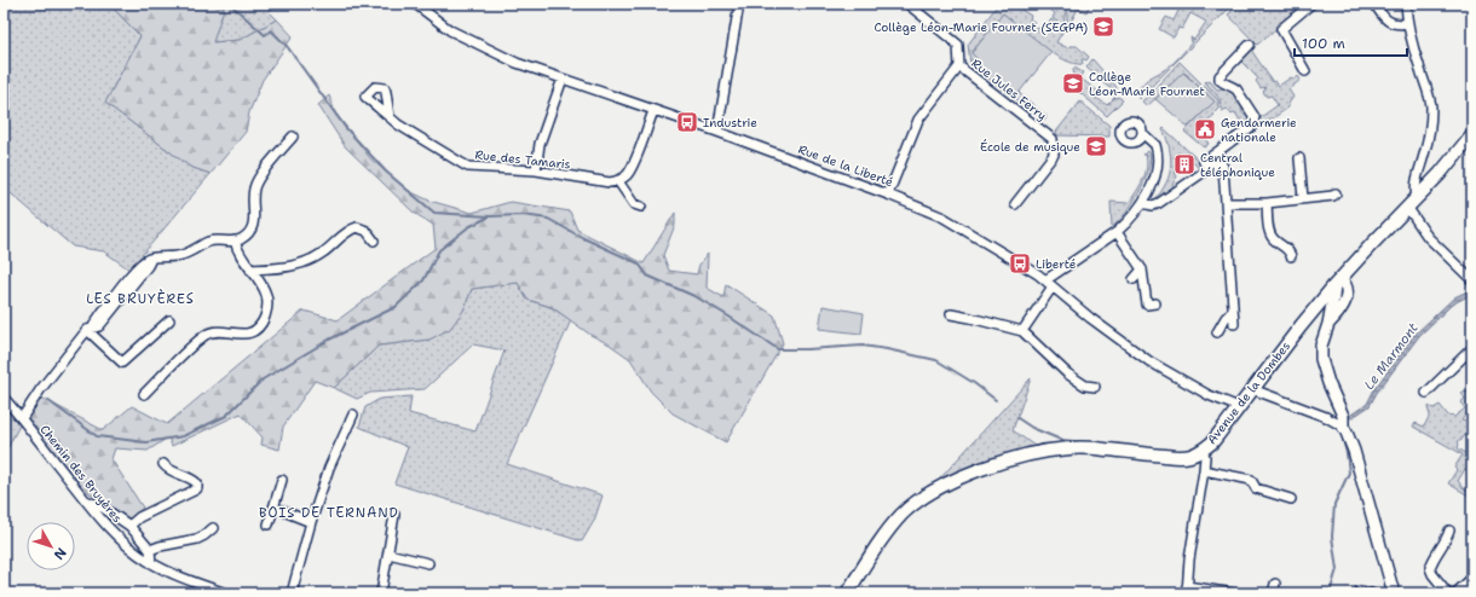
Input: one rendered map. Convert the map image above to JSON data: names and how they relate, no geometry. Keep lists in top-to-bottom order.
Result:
{
  "streets": {
    "main road": ["Avenue de la Dombes"],
    "street": [
      "Rue Jules Ferry",
      "Rue des Tamaris",
      "Rue de la Liberté",
      "Chemin des Bruyères"
    ]
  },
  "crossings": [
    ["Rue Jules Ferry", "Rue de la Liberté"],
    ["Rue de la Liberté", "Avenue de la Dombes"]
  ],
  "districts": ["LES BRUYÈRES", "BOIS DE TERNAND"],
  "water": ["Le Marmont"],
  "places": {
    "school or university": ["Collège Léon-Marie Fournet (SEGPA)", "Collège Léon-Marie Fournet", "École de musique"],
    "bus stop": ["Industrie", "Liberté"],
    "public building": ["Gendarmerie nationale"],
    "building": ["Central téléphonique"]
  },
  "scale_bar": "100 m",
  "north": "bottom right"
}
